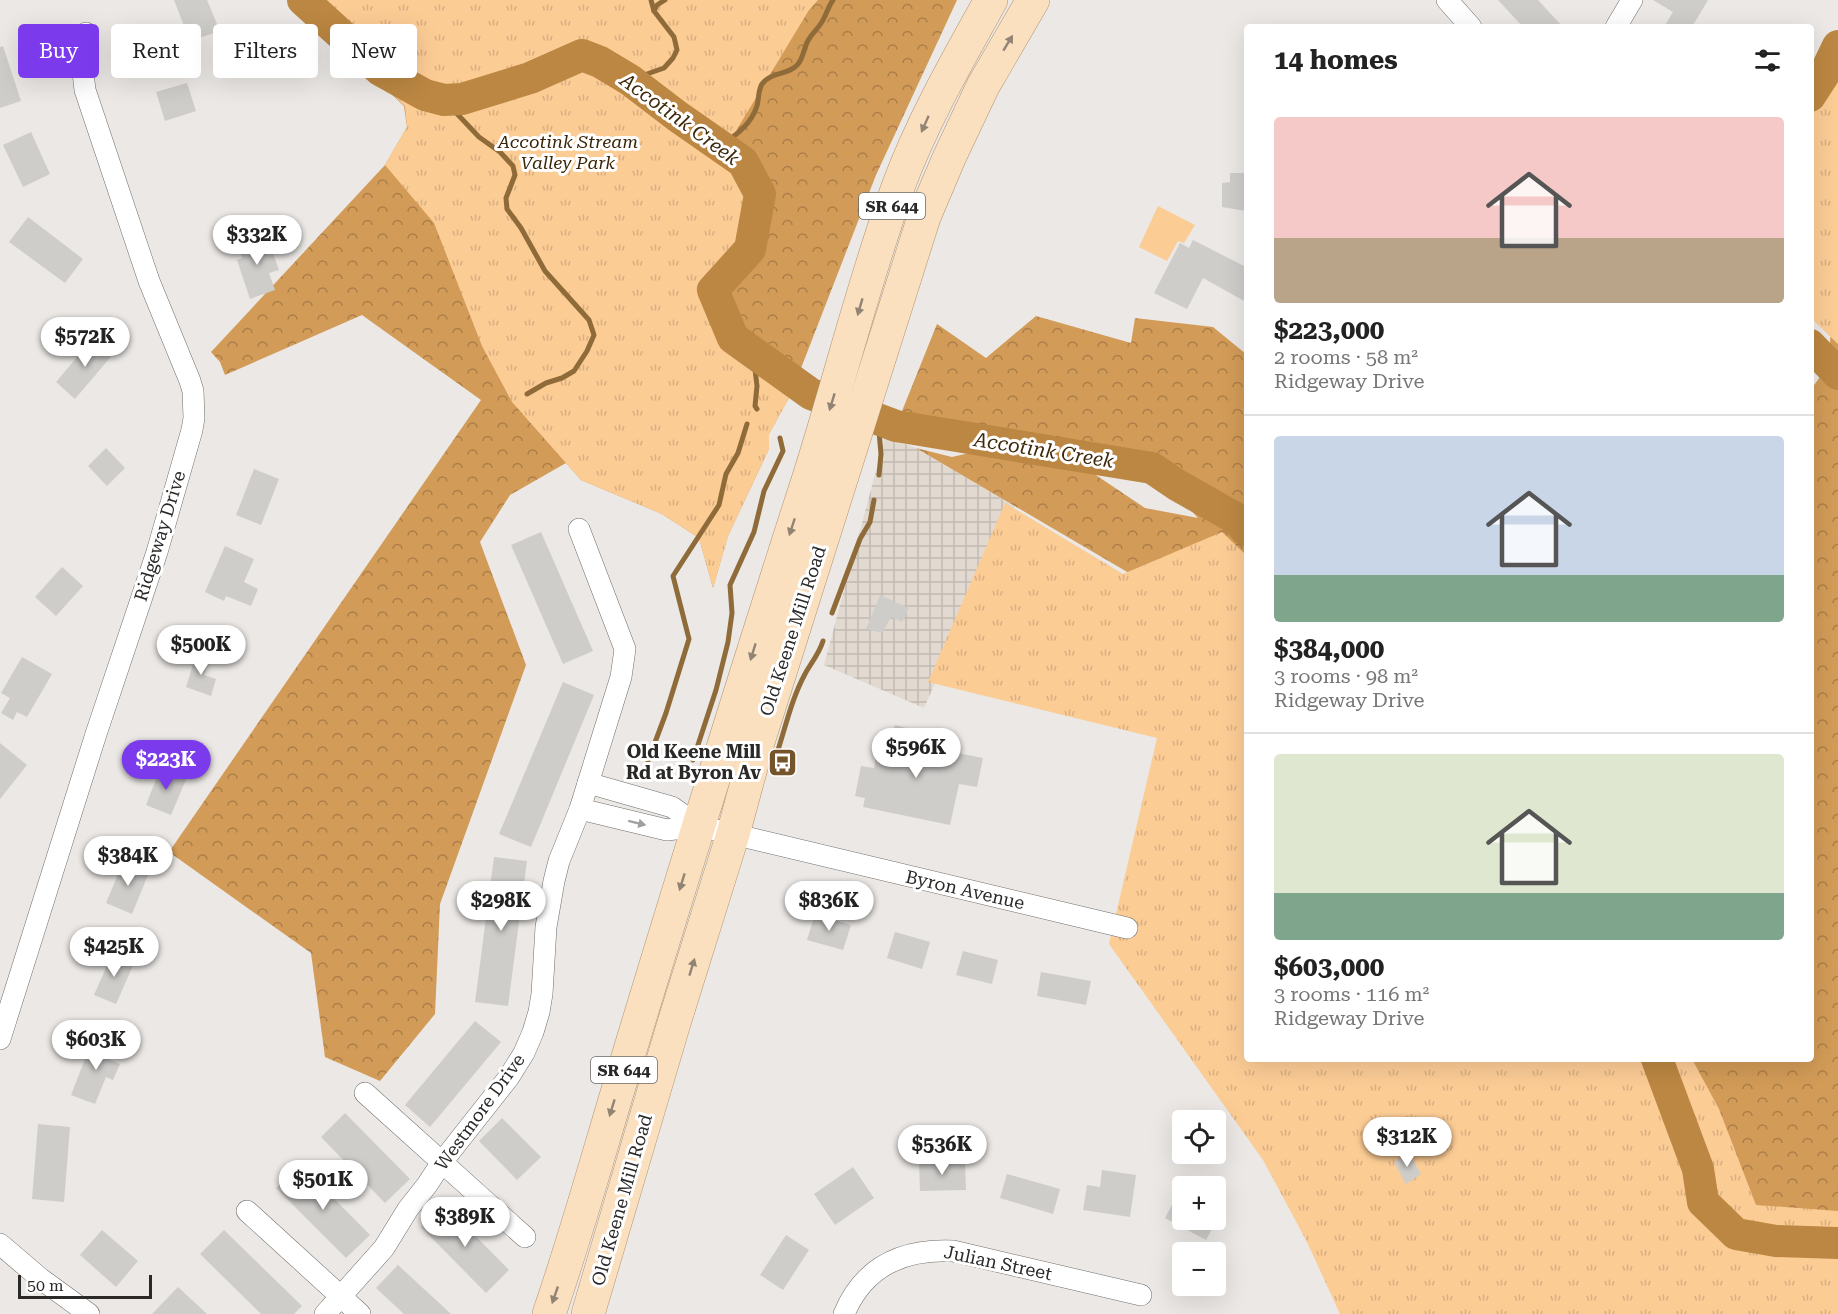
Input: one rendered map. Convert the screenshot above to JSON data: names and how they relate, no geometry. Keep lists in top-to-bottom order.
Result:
{
  "streets": {
    "main road": ["SR 644", "Old Keene Mill Road"],
    "street": [
      "Ridgeway Drive",
      "Byron Avenue",
      "Westmore Drive",
      "Julian Street"
    ]
  },
  "crossings": [
    ["Old Keene Mill Road", "Byron Avenue"]
  ],
  "water": ["Accotink Creek"],
  "parks": ["Accotink Stream Valley Park"],
  "places": {
    "bus stop": ["Old Keene Mill Rd at Byron Av"]
  },
  "scale_bar": "50 m",
  "page": {
    "chip": [
      "Buy",
      "Rent",
      "Filters",
      "New"
    ],
    "heading": "14 homes",
    "list": [
      {
        "name": "$223,000",
        "note": "2 rooms · 58 m² · Ridgeway Drive"
      },
      {
        "name": "$384,000",
        "note": "3 rooms · 98 m² · Ridgeway Drive"
      },
      {
        "name": "$603,000",
        "note": "3 rooms · 116 m² · Ridgeway Drive"
      }
    ],
    "price": [
      "$332K",
      "$572K",
      "$500K",
      "$596K",
      "$223K",
      "$384K",
      "$298K",
      "$836K",
      "$425K",
      "$603K",
      "$312K",
      "$536K",
      "$501K",
      "$389K"
    ],
    "map_buttons": ["+", "−"],
    "scale": "50 m"
  }
}
